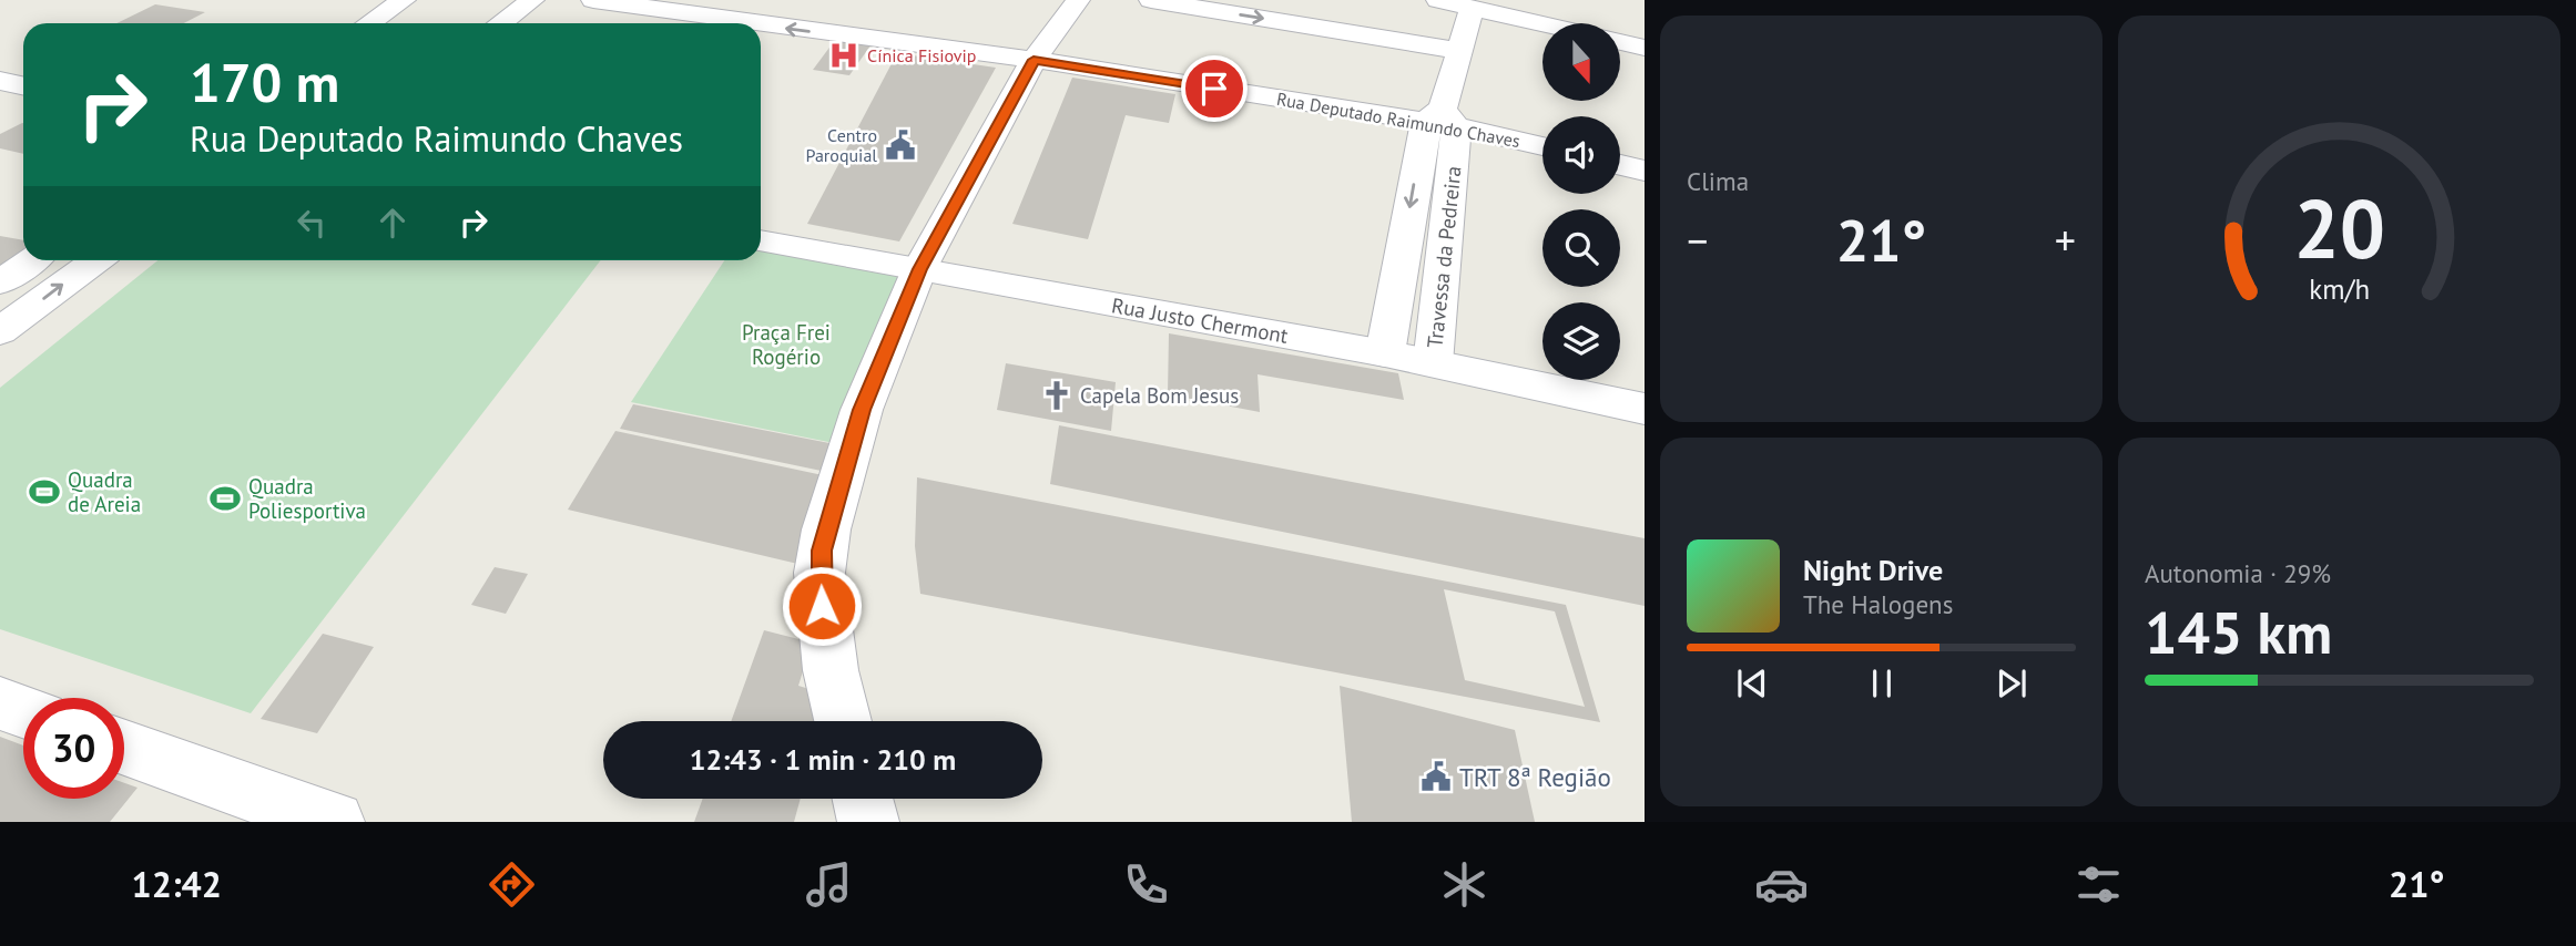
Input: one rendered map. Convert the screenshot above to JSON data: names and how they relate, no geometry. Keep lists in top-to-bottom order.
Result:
{
  "streets": {
    "street": ["Rua Deputado Raimundo Chaves", "Travessa da Pedreira", "Rua Justo Chermont"]
  },
  "crossings": [
    ["Rua Deputado Raimundo Chaves", "Travessa da Pedreira"],
    ["Travessa da Pedreira", "Rua Justo Chermont"]
  ],
  "one_way": ["Rua Deputado Raimundo Chaves"],
  "parks": ["Praça Frei Rogério"],
  "places": {
    "hospital": ["Cínica Fisiovip"],
    "public building": ["Centro Paroquial", "TRT 8ª Região"],
    "church": ["Capela Bom Jesus"],
    "sports": ["Quadra de Areia", "Quadra Poliesportiva"]
  },
  "north": "bottom",
  "page": {
    "tile": [
      "Clima",
      ["Autonomia · 29%", "145 km"]
    ],
    "turn": ["170 m", "Rua Deputado Raimundo Chaves"],
    "heat": ["−", "21°", "+"],
    "song": ["Night Drive", "The Halogens"],
    "limit": "30",
    "trip": "12:43 · 1 min · 210 m",
    "tabs": ["12:42", "21°"],
    "gauge": ["20", "km/h"]
  }
}
